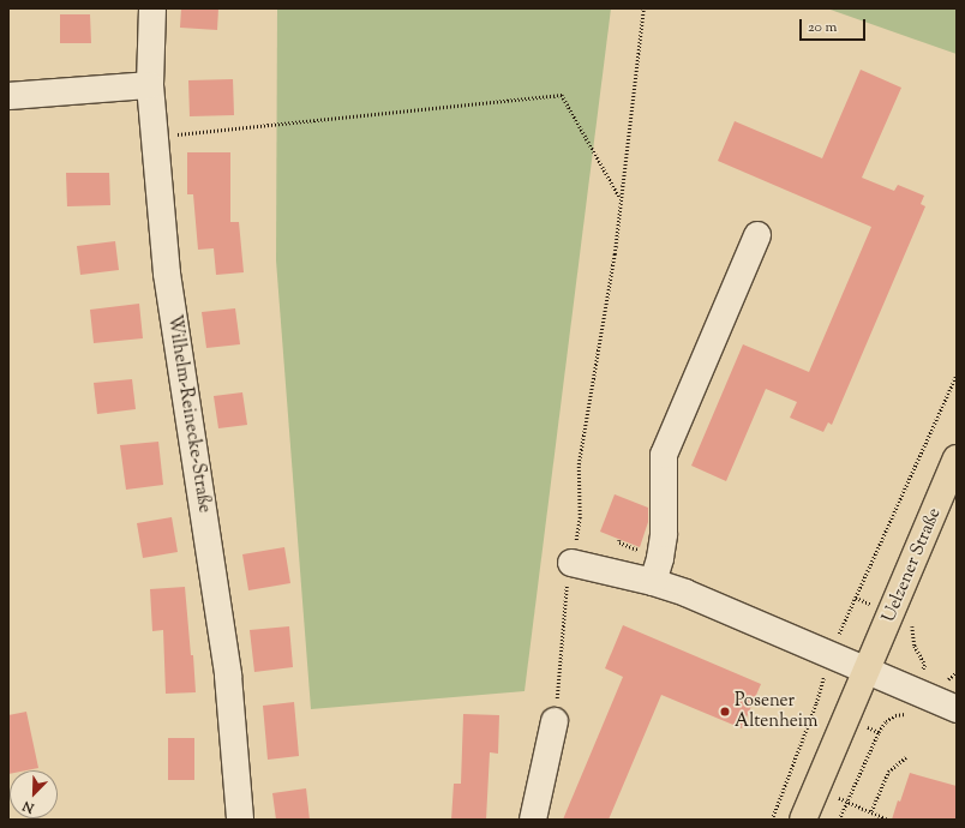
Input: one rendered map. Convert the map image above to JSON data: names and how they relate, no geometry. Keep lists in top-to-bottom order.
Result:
{
  "streets": {
    "main road": ["Uelzener Straße"],
    "street": ["Wilhelm-Reinecke-Straße"]
  },
  "places": ["Posener Altenheim"],
  "scale_bar": "20 m",
  "north": "bottom left"
}
